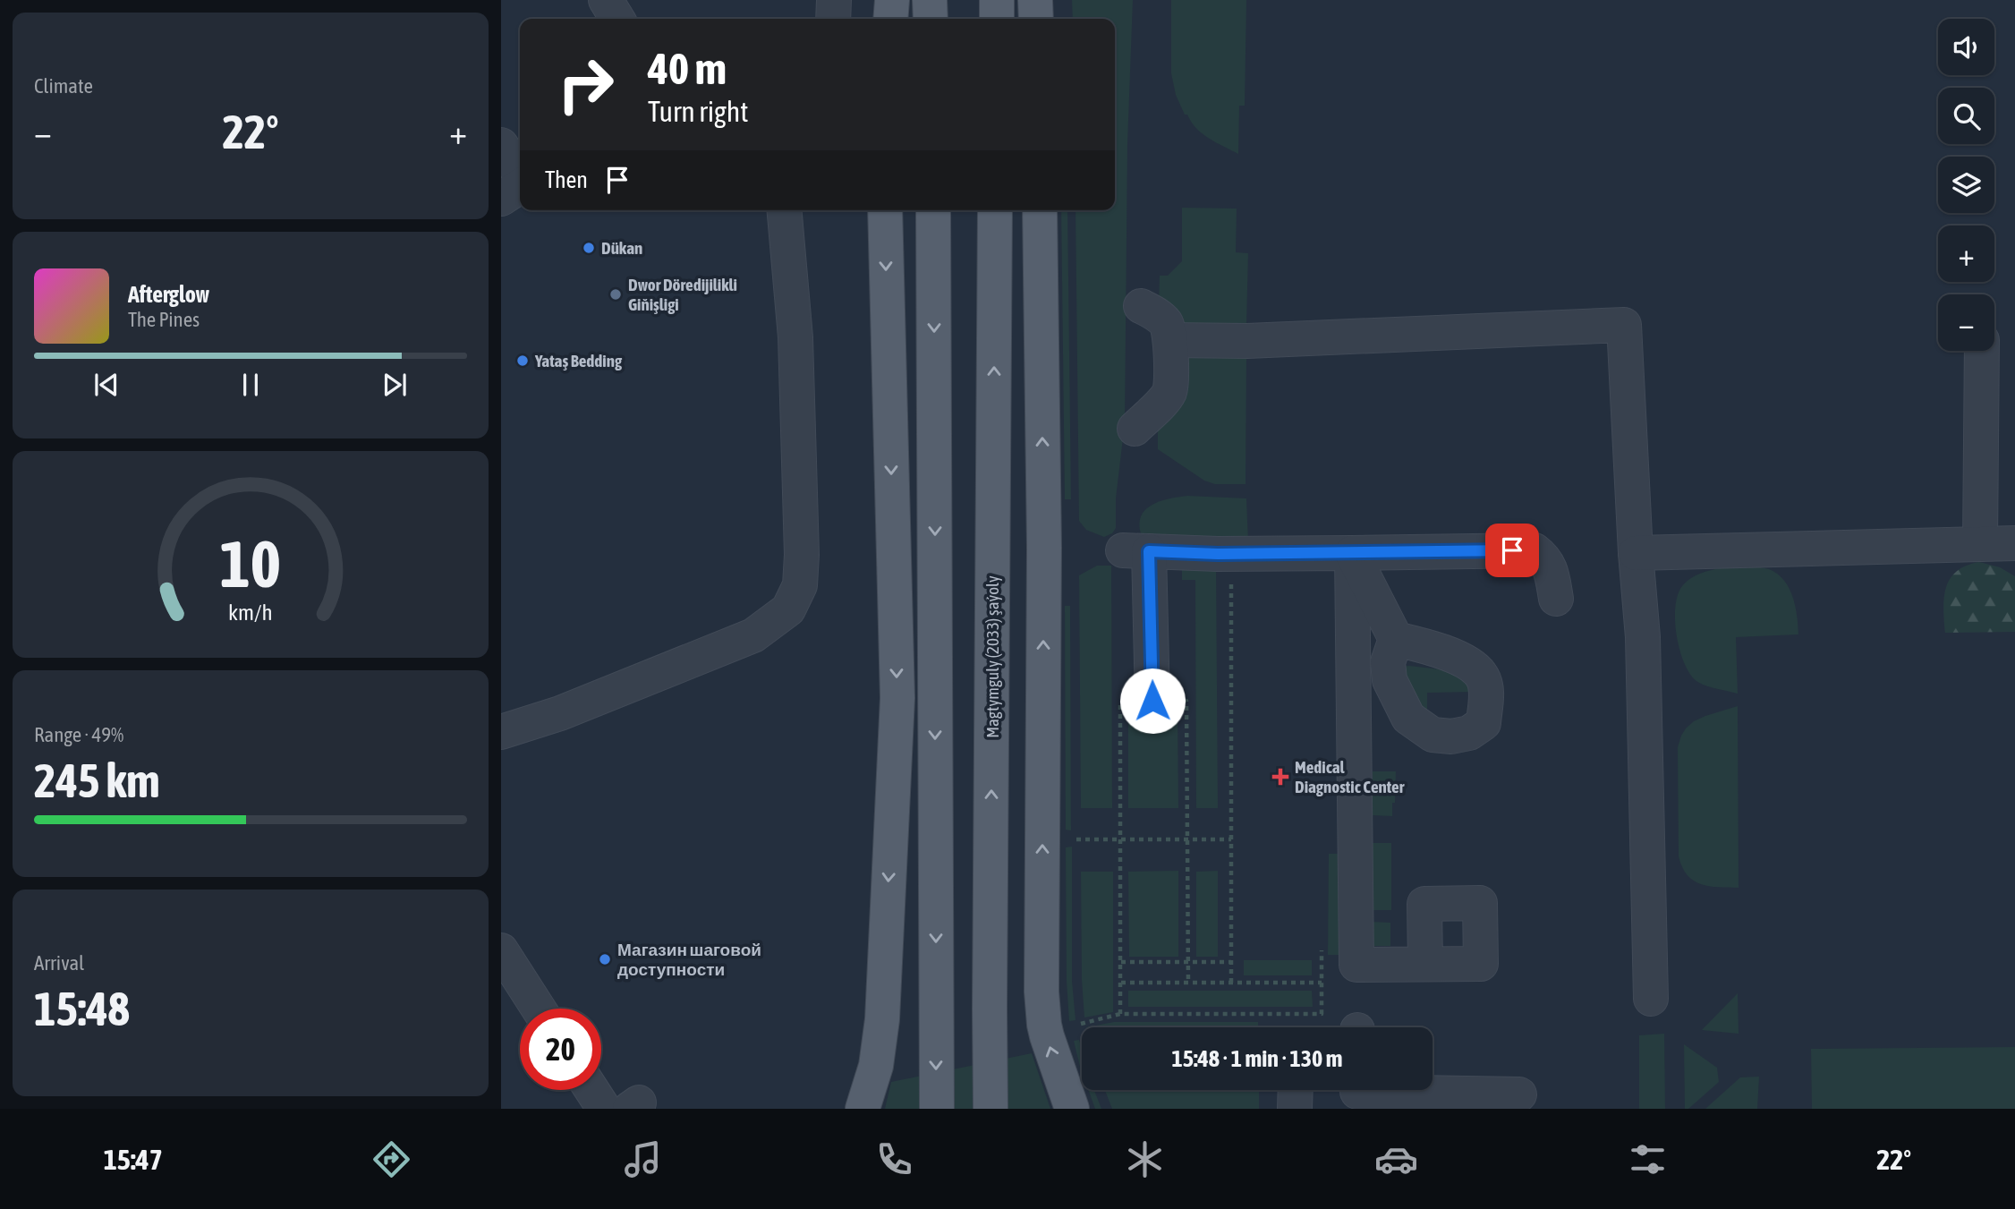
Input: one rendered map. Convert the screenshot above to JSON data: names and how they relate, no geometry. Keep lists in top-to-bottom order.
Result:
{
  "streets": {
    "main road": ["Magtymguly (2033) şaýoly"]
  },
  "places": {
    "other": [
      "Dükan",
      "Dwor Döredijilikli Giňişligi",
      "Yataş Bedding",
      "Магазин шаговой доступности"
    ],
    "health": ["Medical Diagnostic Center"]
  },
  "page": {
    "tile": [
      "Climate",
      ["Range · 49%", "245 km"],
      ["Arrival", "15:48"]
    ],
    "map_buttons": ["+", "−"],
    "turn": ["40 m", "Turn right"],
    "heat": ["−", "22°", "+"],
    "then": "Then",
    "song": ["Afterglow", "The Pines"],
    "limit": "20",
    "trip": "15:48 · 1 min · 130 m",
    "tabs": ["15:47", "22°"],
    "gauge": ["10", "km/h"]
  }
}
